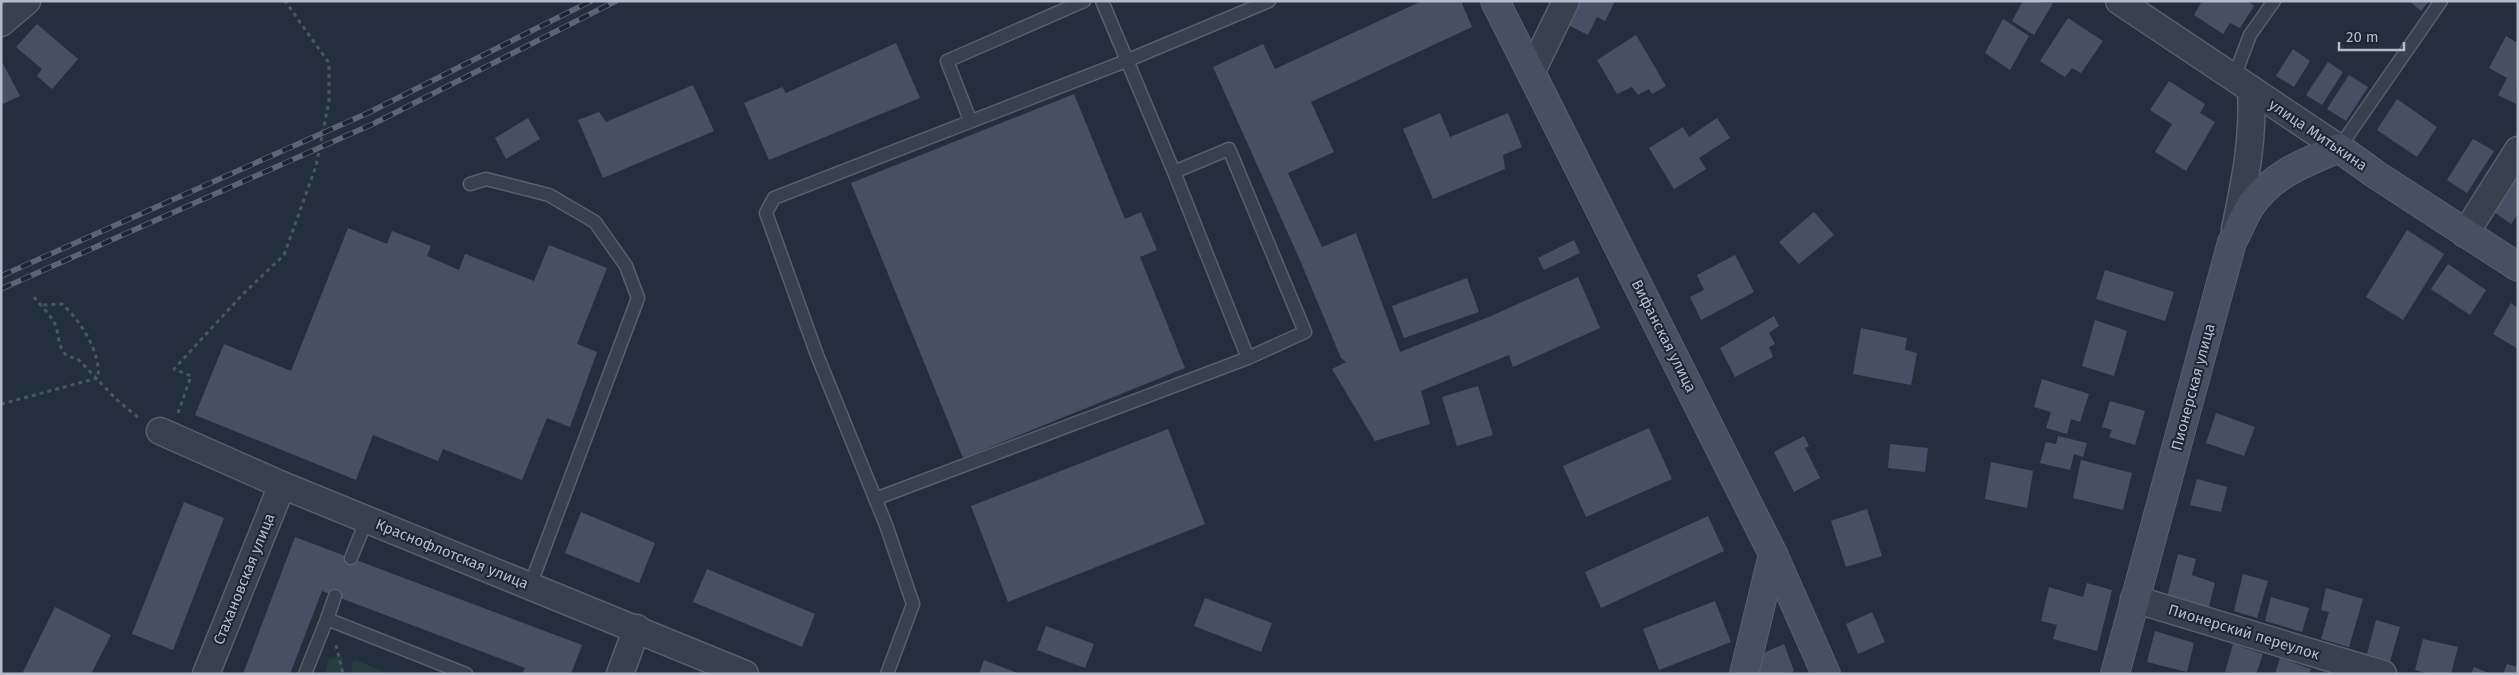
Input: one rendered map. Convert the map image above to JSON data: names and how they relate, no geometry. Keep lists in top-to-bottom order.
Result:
{
  "streets": {
    "main road": ["улица Митькина", "Вифанская улица", "Пионерская улица"],
    "street": ["Краснофлотская улица", "Стахановская улица", "Пионерский переулок"]
  },
  "crossings": [
    ["улица Митькина", "Пионерская улица"],
    ["Пионерская улица", "Пионерский переулок"],
    ["Краснофлотская улица", "Стахановская улица"]
  ],
  "scale_bar": "20 m"
}
